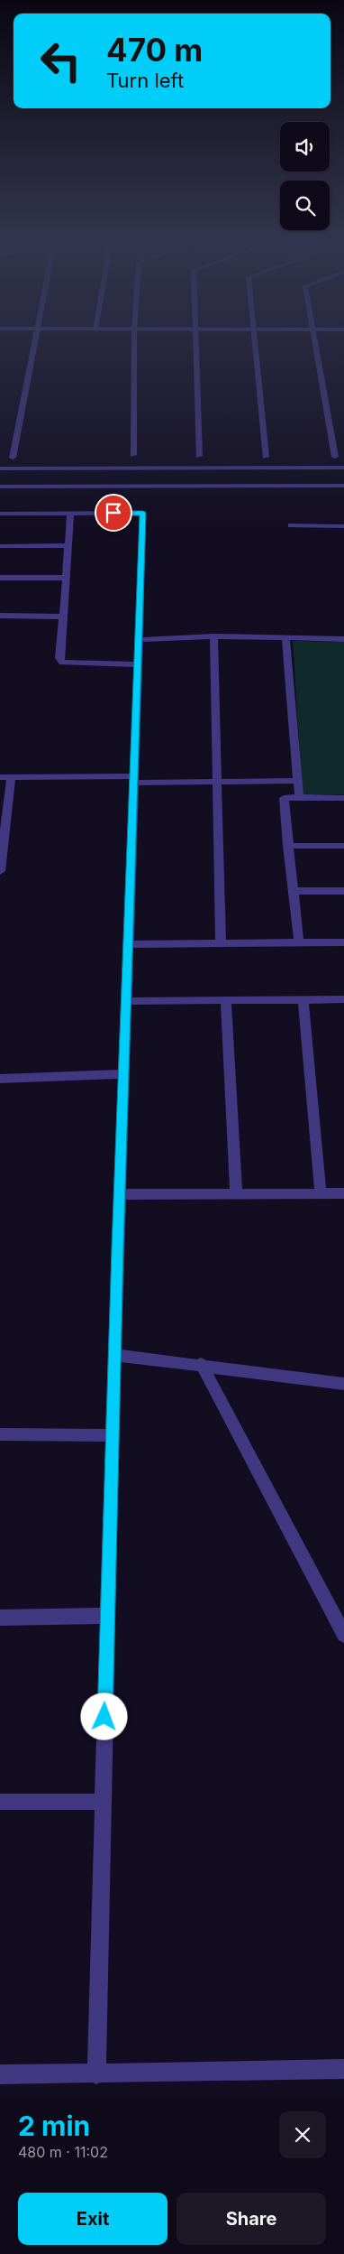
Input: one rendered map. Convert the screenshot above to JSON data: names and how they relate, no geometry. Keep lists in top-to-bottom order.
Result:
{
  "page": {
    "turn": ["470 m", "Turn left"],
    "heading": ["2 min", "480 m · 11:02"],
    "buttons": ["Exit", "Share"]
  }
}
